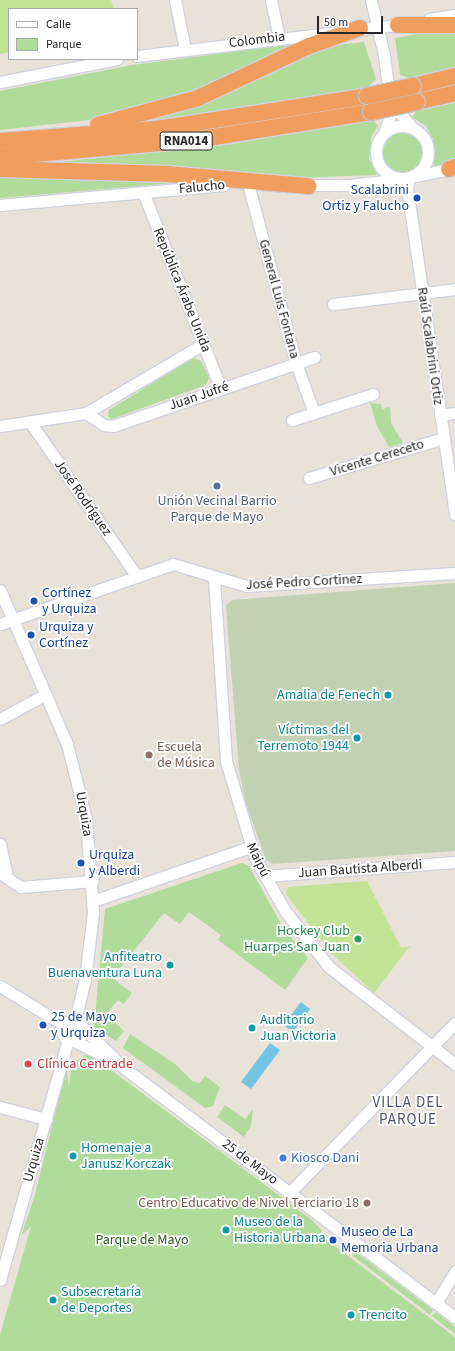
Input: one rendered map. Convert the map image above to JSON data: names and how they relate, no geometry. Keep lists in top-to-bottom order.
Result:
{
  "streets": {
    "highway": ["RNA014"],
    "street": [
      "Colombia",
      "Falucho",
      "República Árabe Unida",
      "General Luis Fontana",
      "Raúl Scalabrini Ortiz",
      "Juan Jufré",
      "Vicente Cereceto",
      "José Rodríguez",
      "José Pedro Cortinez",
      "Urquiza",
      "Maipú",
      "Juan Bautista Alberdi",
      "25 de Mayo"
    ]
  },
  "crossings": [
    ["Falucho", "República Árabe Unida"],
    ["Falucho", "General Luis Fontana"],
    ["Falucho", "Raúl Scalabrini Ortiz"],
    ["República Árabe Unida", "Juan Jufré"],
    ["General Luis Fontana", "Juan Jufré"],
    ["Raúl Scalabrini Ortiz", "Vicente Cereceto"],
    ["José Rodríguez", "José Pedro Cortinez"],
    ["José Pedro Cortinez", "Urquiza"],
    ["José Pedro Cortinez", "Maipú"],
    ["Urquiza", "25 de Mayo"],
    ["Maipú", "Juan Bautista Alberdi"]
  ],
  "districts": ["VILLA DEL PARQUE"],
  "parks": ["Parque de Mayo"],
  "places": [
    "Scalabrini Ortiz y Falucho",
    "Unión Vecinal Barrio Parque de Mayo",
    "Cortínez y Urquiza",
    "Urquiza y Cortínez",
    "Amalia de Fenech",
    "Víctimas del Terremoto 1944",
    "Escuela de Música",
    "Urquiza y Alberdi",
    "Hockey Club Huarpes San Juan",
    "Anfiteatro Buenaventura Luna",
    "25 de Mayo y Urquiza",
    "Auditorio Juan Victoria",
    "Clínica Centrade",
    "Homenaje a Janusz Korczak",
    "Kiosco Dani",
    "Centro Educativo de Nivel Terciario 18",
    "Museo de la Historia Urbana",
    "Museo de La Memoria Urbana",
    "Subsecretaría de Deportes",
    "Trencito"
  ],
  "legend": ["Calle", "Parque"],
  "scale_bar": "50 m"
}
